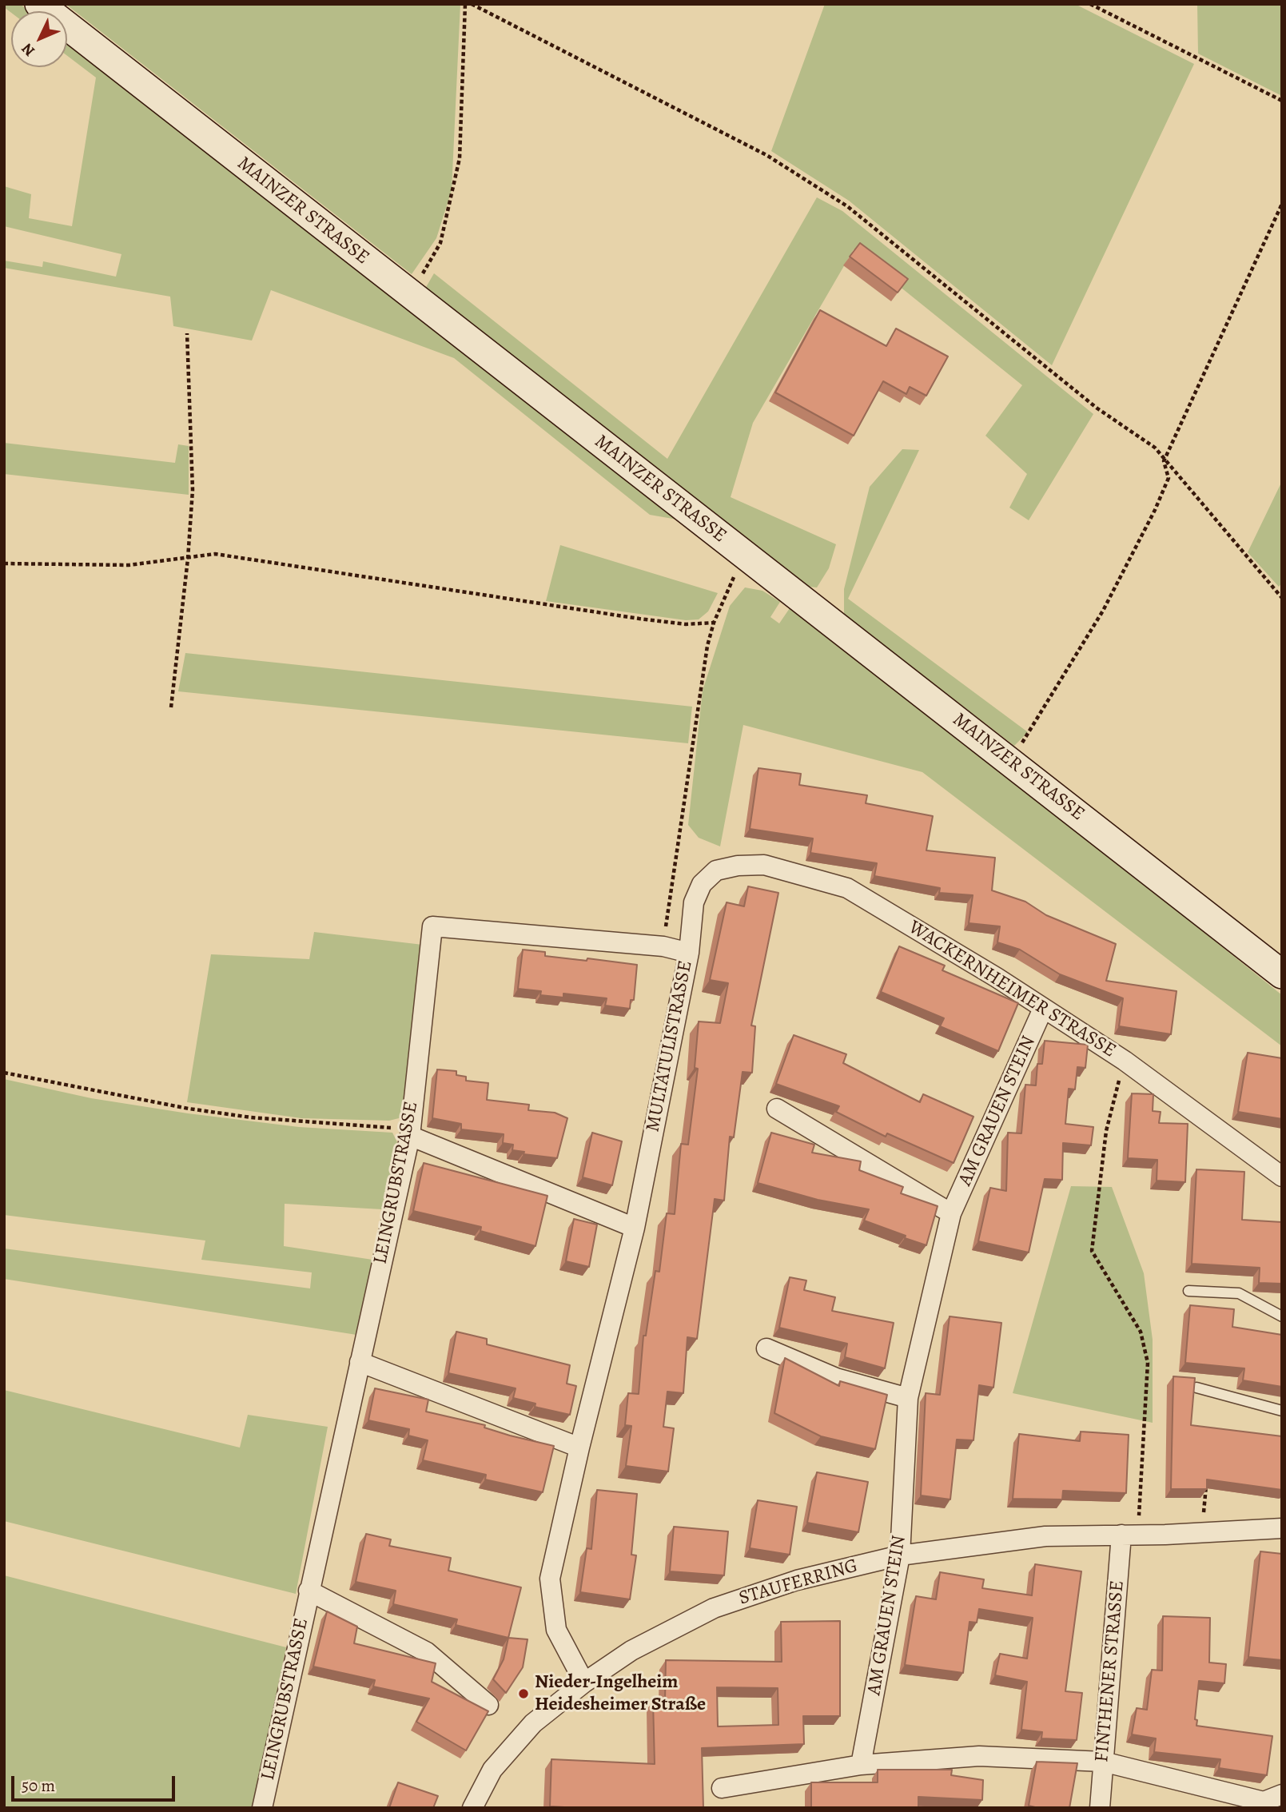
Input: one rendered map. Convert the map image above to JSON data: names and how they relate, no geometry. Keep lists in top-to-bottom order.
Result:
{
  "streets": {
    "main road": ["MAINZER STRASSE"],
    "street": [
      "WACKERNHEIMER STRASSE",
      "MULTATULISTRASSE",
      "AM GRAUEN STEIN",
      "LEINGRUBSTRASSE",
      "STAUFERRING",
      "FINTHENER STRASSE"
    ]
  },
  "crossings": [
    ["WACKERNHEIMER STRASSE", "MULTATULISTRASSE"],
    ["WACKERNHEIMER STRASSE", "AM GRAUEN STEIN"],
    ["MULTATULISTRASSE", "LEINGRUBSTRASSE"],
    ["MULTATULISTRASSE", "STAUFERRING"],
    ["AM GRAUEN STEIN", "STAUFERRING"],
    ["STAUFERRING", "FINTHENER STRASSE"]
  ],
  "places": ["Nieder-Ingelheim Heidesheimer Straße"],
  "scale_bar": "50 m",
  "north": "bottom left"
}
